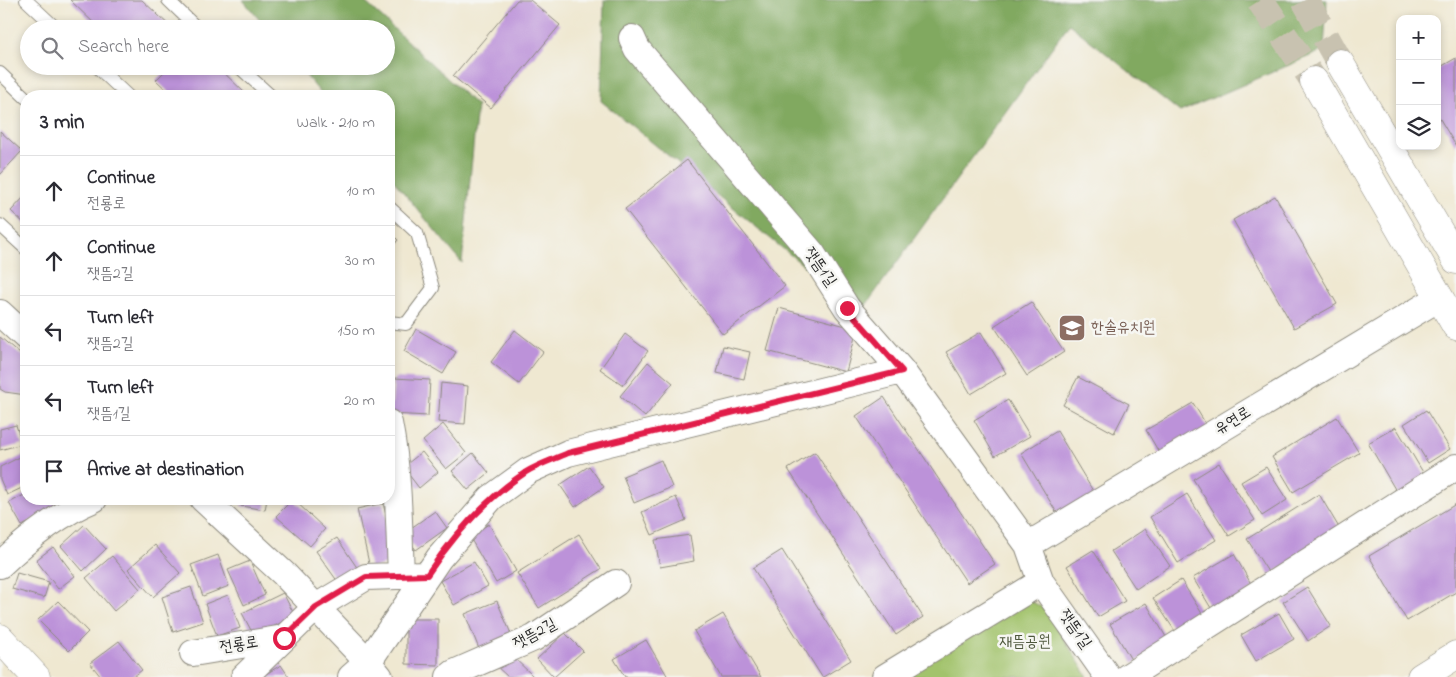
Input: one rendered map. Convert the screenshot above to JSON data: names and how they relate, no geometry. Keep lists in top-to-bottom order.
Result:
{
  "streets": {
    "street": [
      "잿뜸1길",
      "유연로",
      "잿뜸2길",
      "전룡로"
    ]
  },
  "crossings": [
    ["잿뜸1길", "유연로"]
  ],
  "parks": ["재뜸공원"],
  "places": {
    "school or university": ["한솔유치원"]
  },
  "page": {
    "map_buttons": ["+", "−"],
    "search": "Search here",
    "heading": ["3 min", "Walk · 210 m"],
    "list": [
      ["Continue", "전룡로", "10 m"],
      ["Continue", "잿뜸2길", "30 m"],
      ["Turn left", "잿뜸2길", "150 m"],
      ["Turn left", "잿뜸1길", "20 m"],
      "Arrive at destination"
    ]
  }
}
